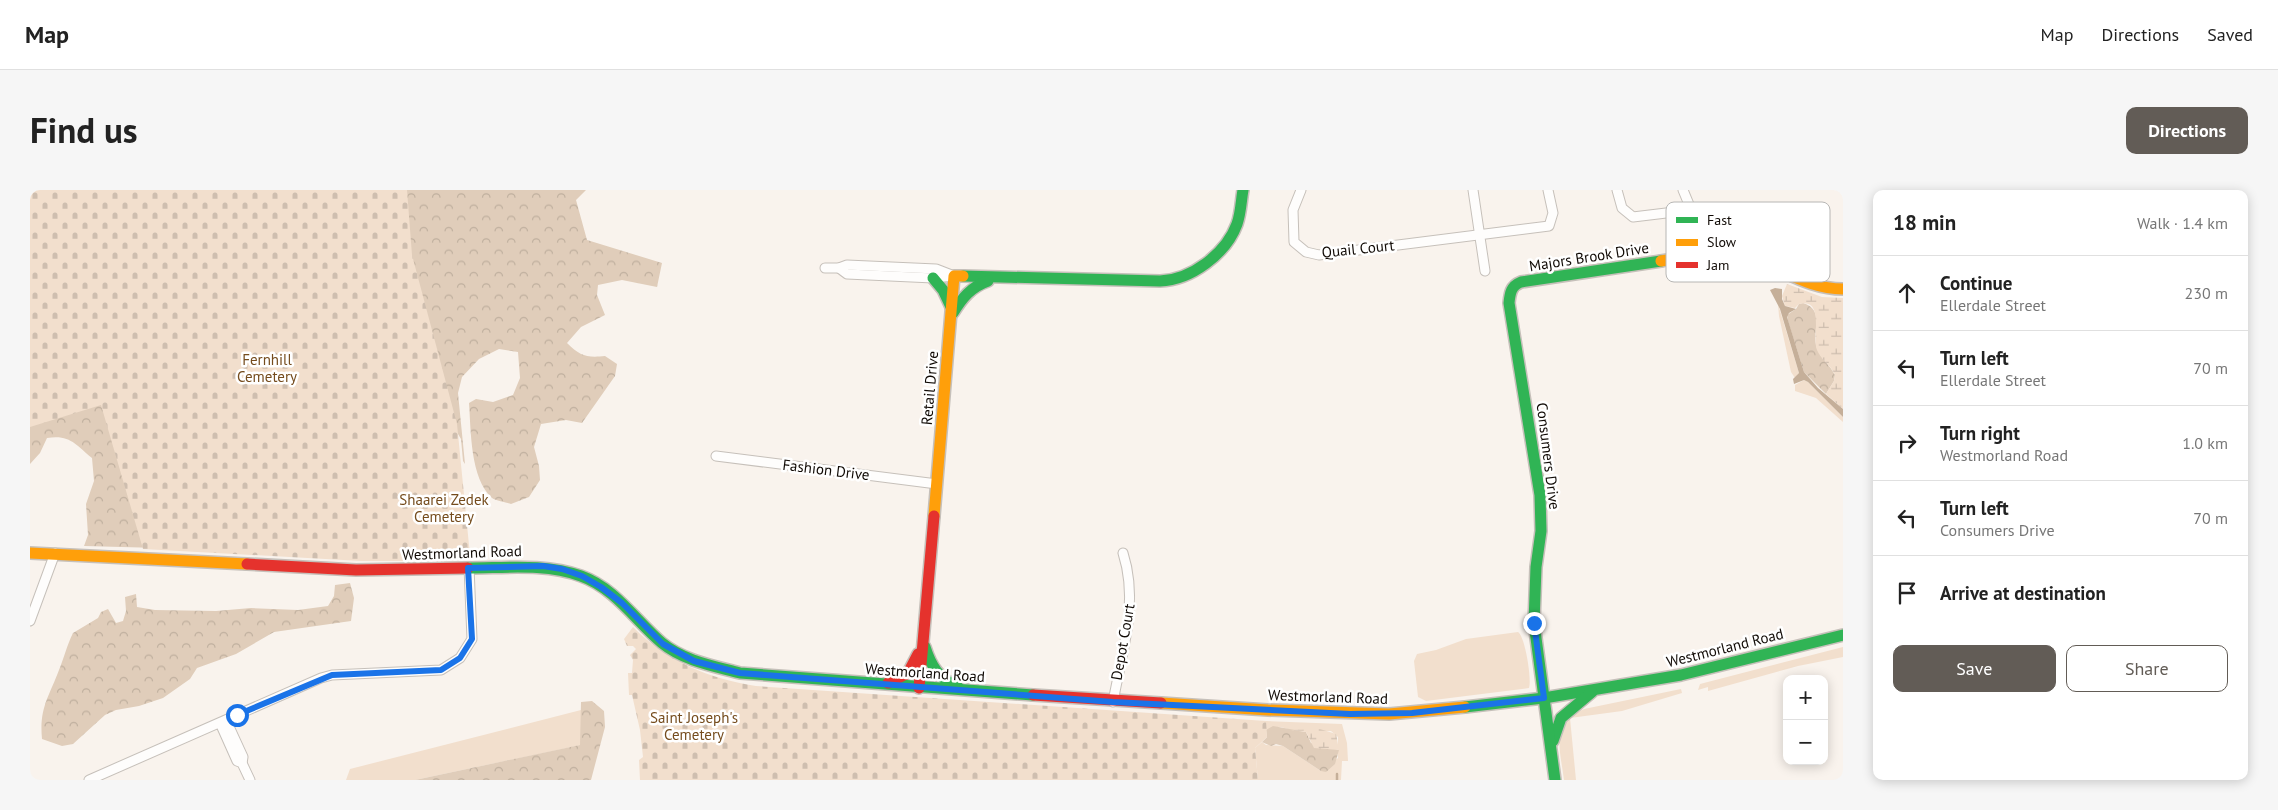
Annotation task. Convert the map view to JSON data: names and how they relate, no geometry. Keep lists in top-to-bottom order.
{
  "streets": {
    "street": [
      "Quail Court",
      "Majors Brook Drive",
      "Retail Drive",
      "Consumers Drive",
      "Fashion Drive",
      "Westmorland Road",
      "Depot Court"
    ]
  },
  "crossings": [
    ["Majors Brook Drive", "Consumers Drive"],
    ["Retail Drive", "Fashion Drive"],
    ["Retail Drive", "Westmorland Road"],
    ["Consumers Drive", "Westmorland Road"],
    ["Westmorland Road", "Depot Court"]
  ],
  "parks": ["Fernhill Cemetery", "Shaarei Zedek Cemetery", "Saint Joseph's Cemetery"],
  "legend": ["Fast", "Slow", "Jam"],
  "page": {
    "header": "Map",
    "nav": ["Map", "Directions", "Saved"],
    "title": "Find us",
    "buttons": [
      "Directions",
      ["Save", "Share"]
    ],
    "heading": ["18 min", "Walk · 1.4 km"],
    "list": [
      ["Continue", "Ellerdale Street", "230 m"],
      ["Turn left", "Ellerdale Street", "70 m"],
      ["Turn right", "Westmorland Road", "1.0 km"],
      ["Turn left", "Consumers Drive", "70 m"],
      "Arrive at destination"
    ],
    "map_buttons": ["+", "−"]
  }
}
